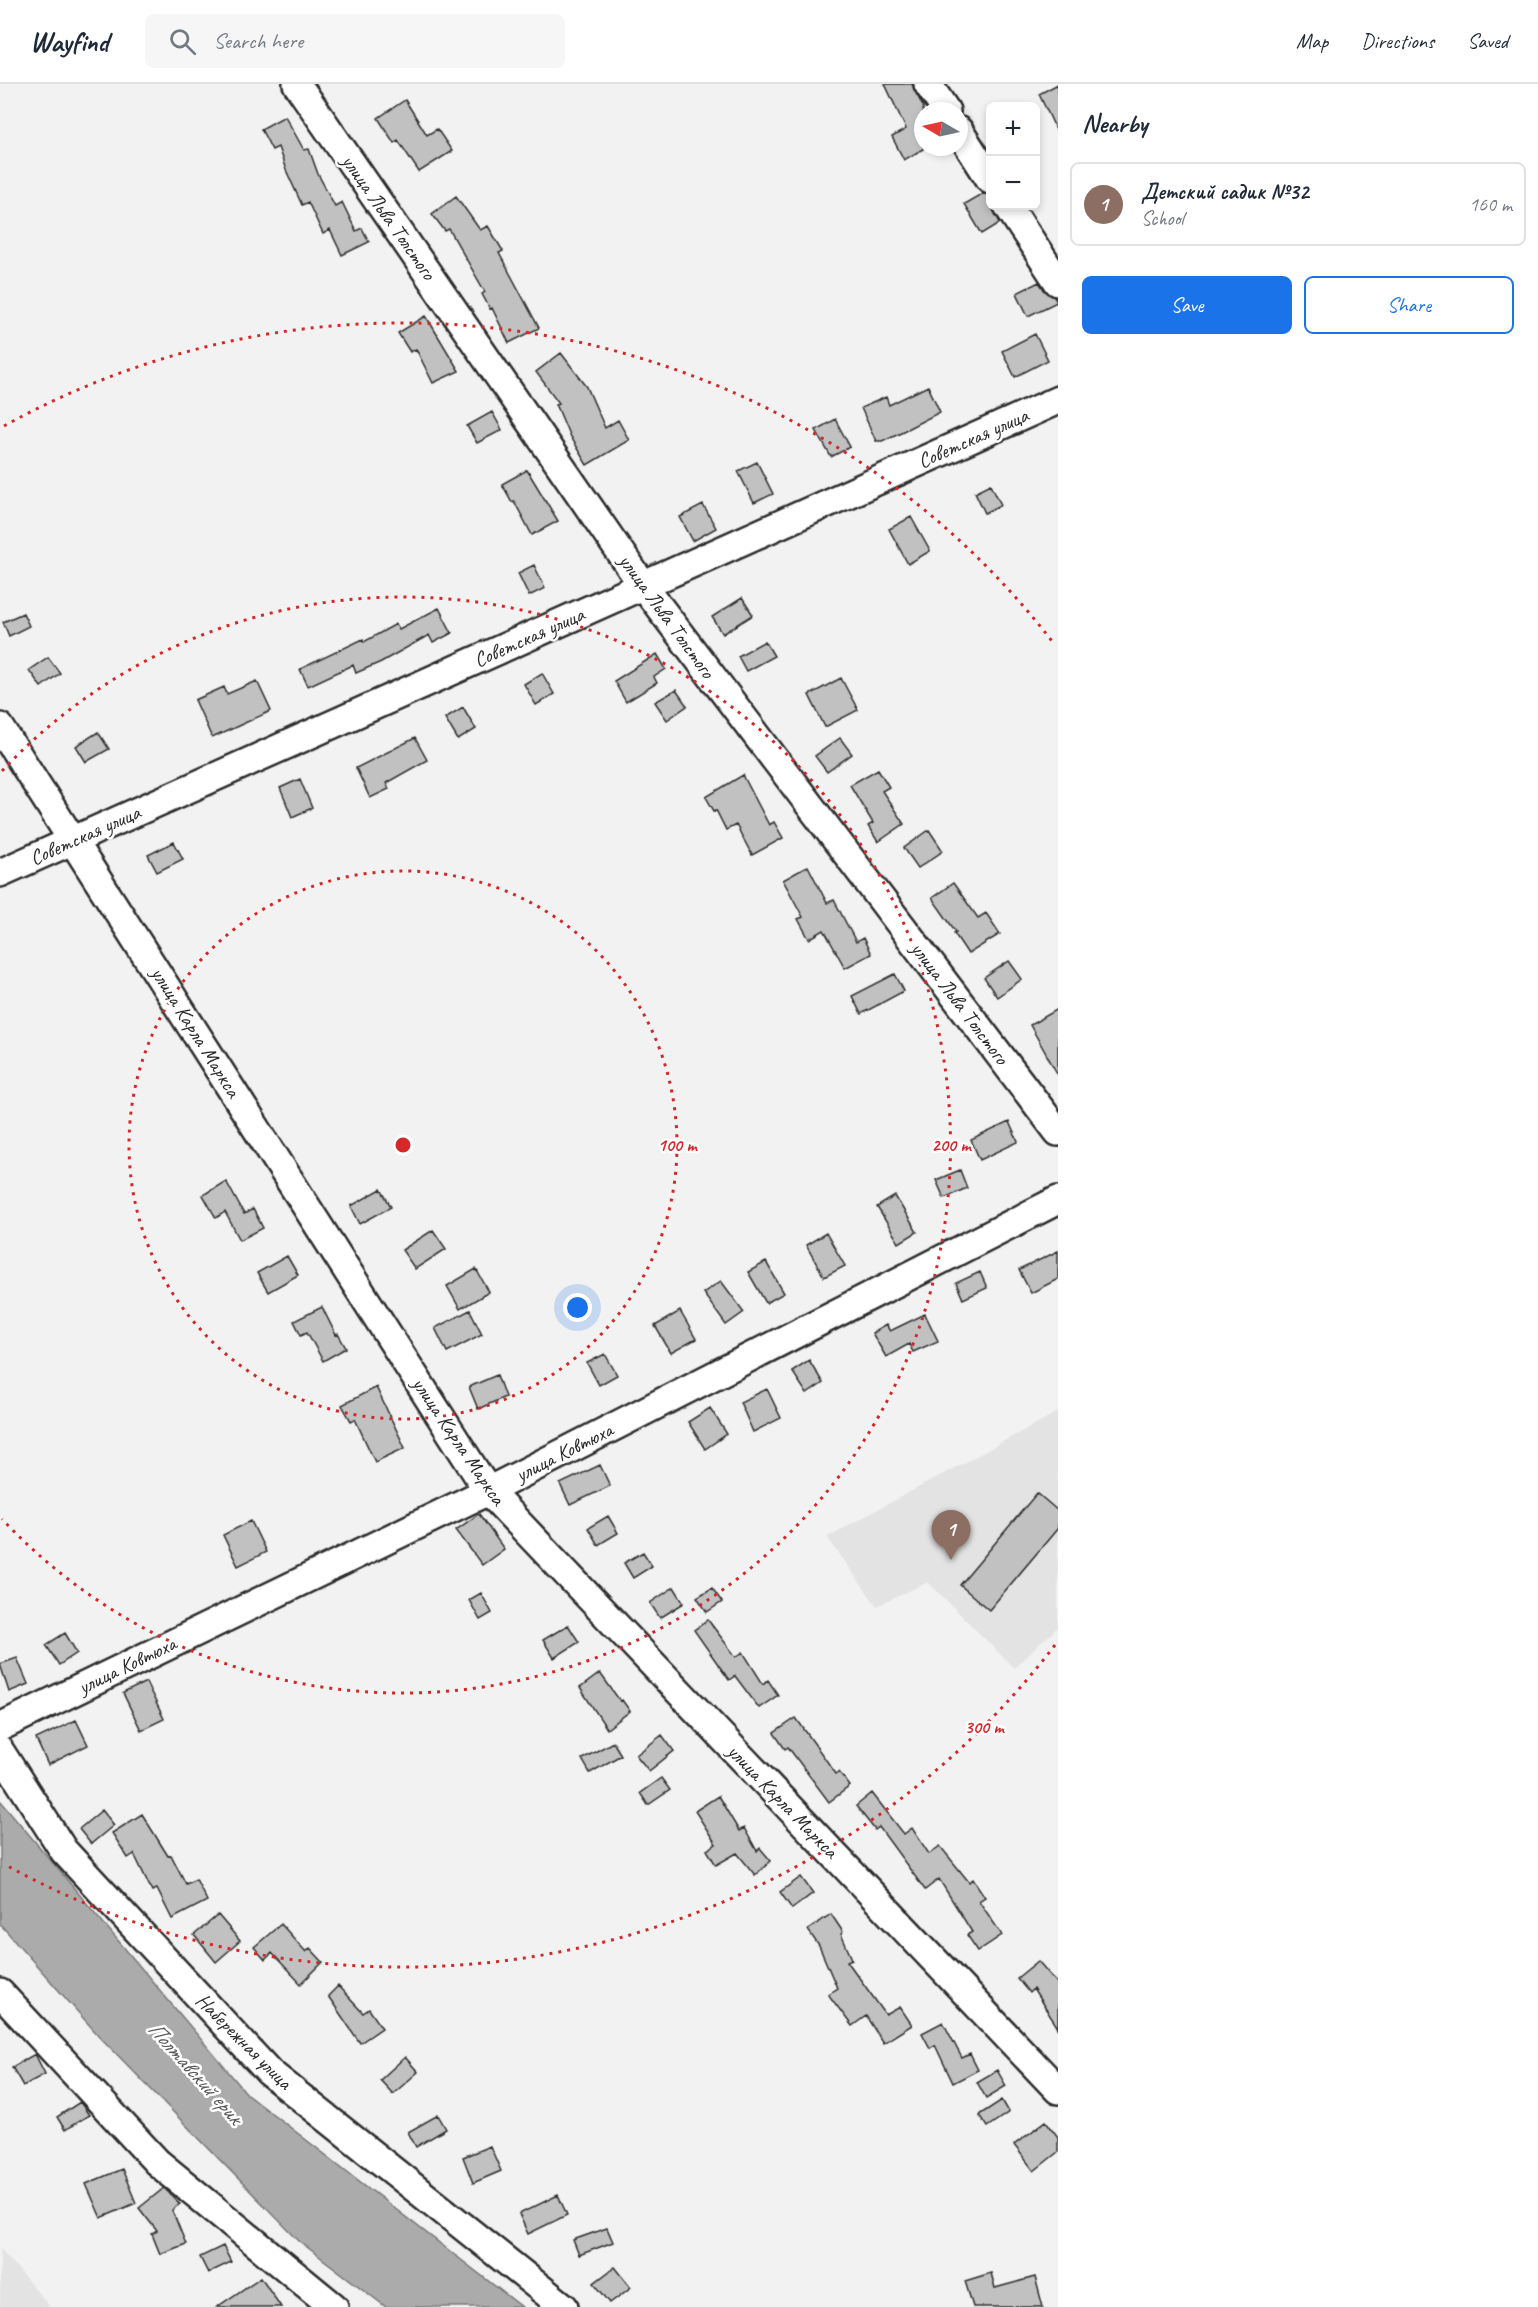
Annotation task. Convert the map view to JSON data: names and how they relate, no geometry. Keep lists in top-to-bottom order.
{
  "streets": {
    "street": [
      "улица Льва Толстого",
      "Советская улица",
      "улица Карла Маркса",
      "улица Ковтюха",
      "Набережная улица"
    ]
  },
  "crossings": [
    ["улица Льва Толстого", "Советская улица"],
    ["Советская улица", "улица Карла Маркса"],
    ["улица Карла Маркса", "улица Ковтюха"]
  ],
  "water": ["Полтавский ерик"],
  "north": "left",
  "page": {
    "header": "Wayfind",
    "search": "Search here",
    "nav": ["Map", "Directions", "Saved"],
    "heading": "Nearby",
    "map_buttons": ["+", "−"],
    "list": [
      {
        "mark": "1",
        "name": "Детский садик №32",
        "note": "School",
        "value": "160 m"
      }
    ],
    "buttons": ["Save", "Share"],
    "pins": "1"
  },
  "rings": ["100 m", "200 m", "300 m"]
}
